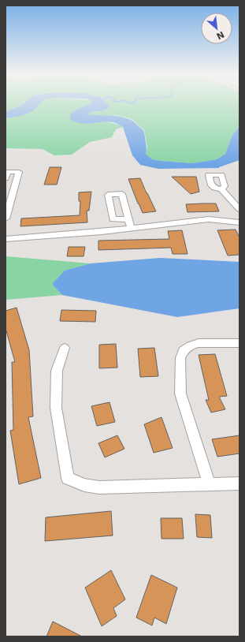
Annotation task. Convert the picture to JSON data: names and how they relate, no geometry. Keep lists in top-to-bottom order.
{
  "north": "bottom right"
}
